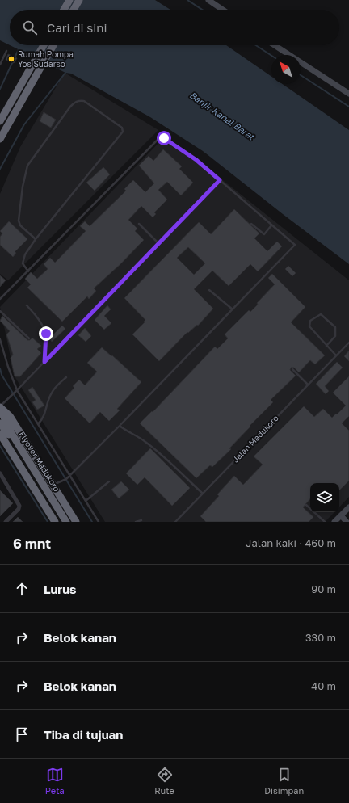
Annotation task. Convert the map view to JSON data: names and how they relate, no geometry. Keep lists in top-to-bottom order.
{
  "streets": {
    "highway": ["Flyover Madukoro"],
    "lane": ["Jalan Madukoro"]
  },
  "water": ["Banjir Kanal Barat"],
  "places": ["Rumah Pompa Yos Sudarso"],
  "north": "top left",
  "page": {
    "search": "Cari di sini",
    "heading": ["6 mnt", "Jalan kaki · 460 m"],
    "list": [
      ["Lurus", "90 m"],
      ["Belok kanan", "330 m"],
      ["Belok kanan", "40 m"],
      "Tiba di tujuan"
    ],
    "nav": ["Peta", "Rute", "Disimpan"]
  }
}
